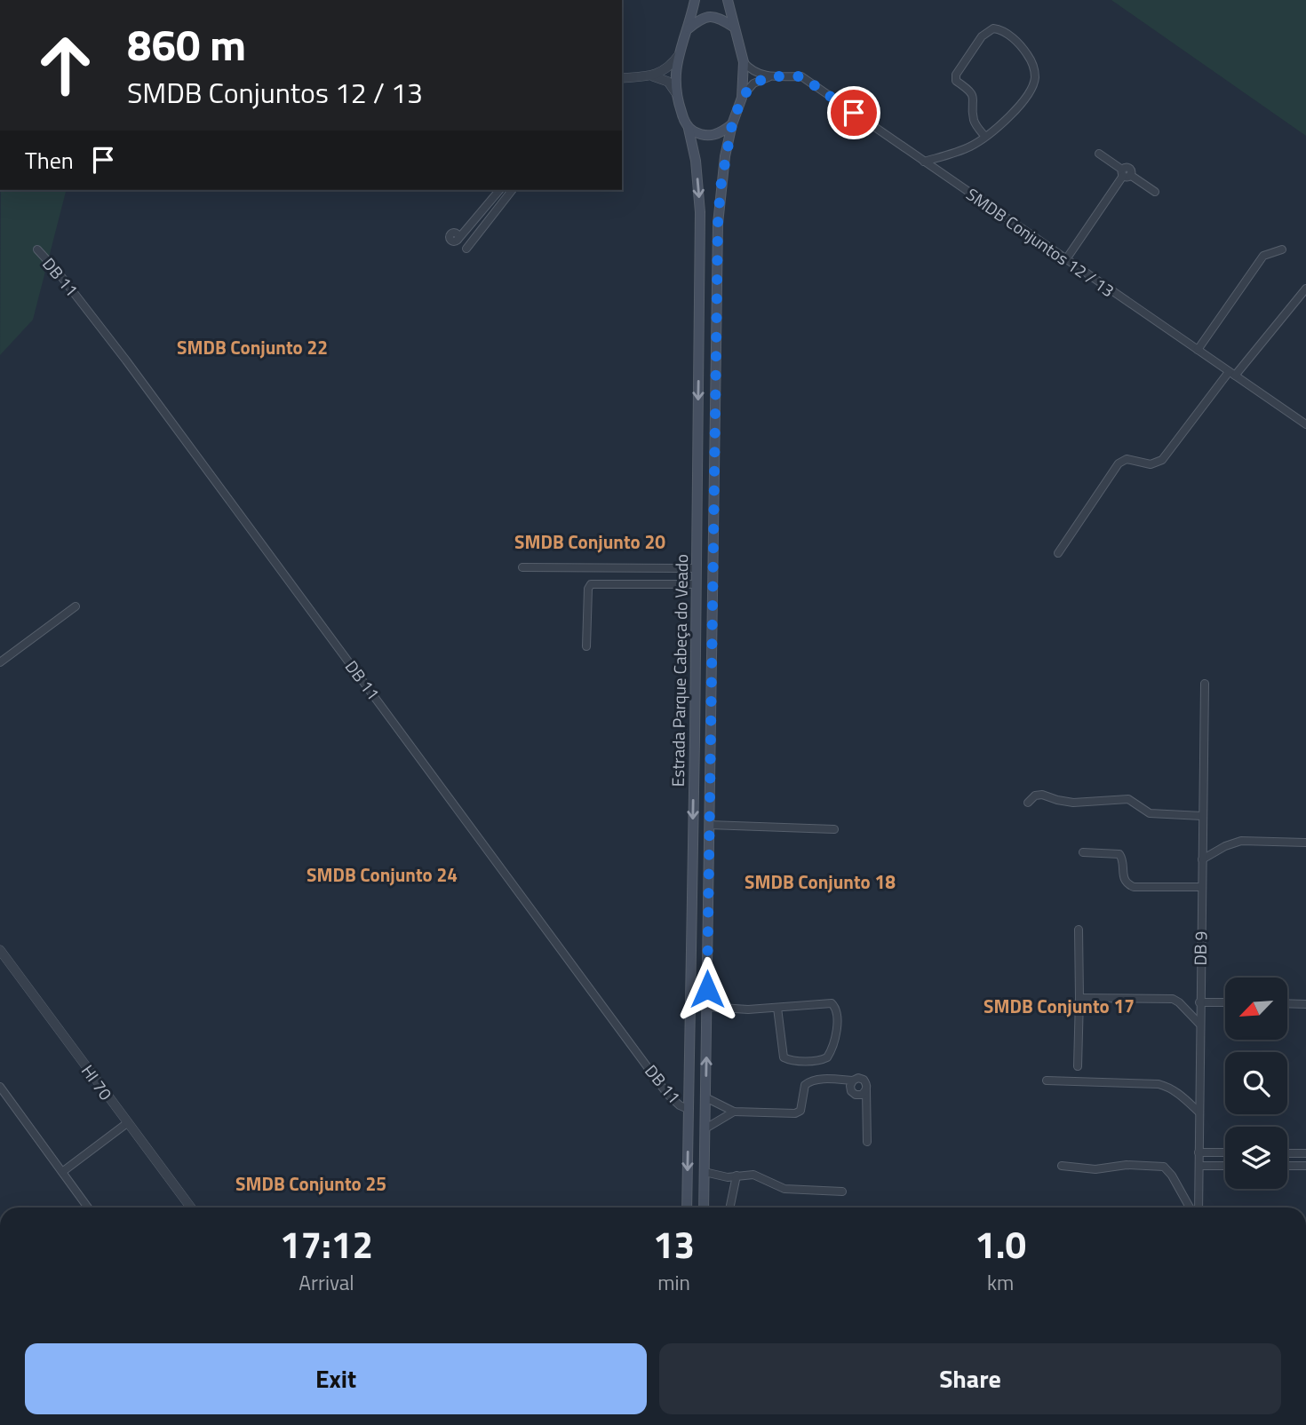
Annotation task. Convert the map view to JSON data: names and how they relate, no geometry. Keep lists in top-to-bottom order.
{
  "streets": {
    "main road": ["Estrada Parque Cabeça do Veado"],
    "street": [
      "SMDB Conjuntos 12 / 13",
      "DB 11",
      "DB 9",
      "HI 70"
    ]
  },
  "crossings": [
    ["SMDB Conjuntos 12 / 13", "Estrada Parque Cabeça do Veado"],
    ["DB 11", "Estrada Parque Cabeça do Veado"]
  ],
  "districts": [
    "SMDB Conjunto 22",
    "SMDB Conjunto 20",
    "SMDB Conjunto 24",
    "SMDB Conjunto 18",
    "SMDB Conjunto 17",
    "SMDB Conjunto 25"
  ],
  "north": "bottom left",
  "page": {
    "turn": ["860 m", "SMDB Conjuntos 12 / 13"],
    "then": "Then",
    "eta": [
      "17:12",
      "Arrival",
      "13",
      "min",
      "1.0",
      "km"
    ],
    "buttons": ["Exit", "Share"]
  }
}
